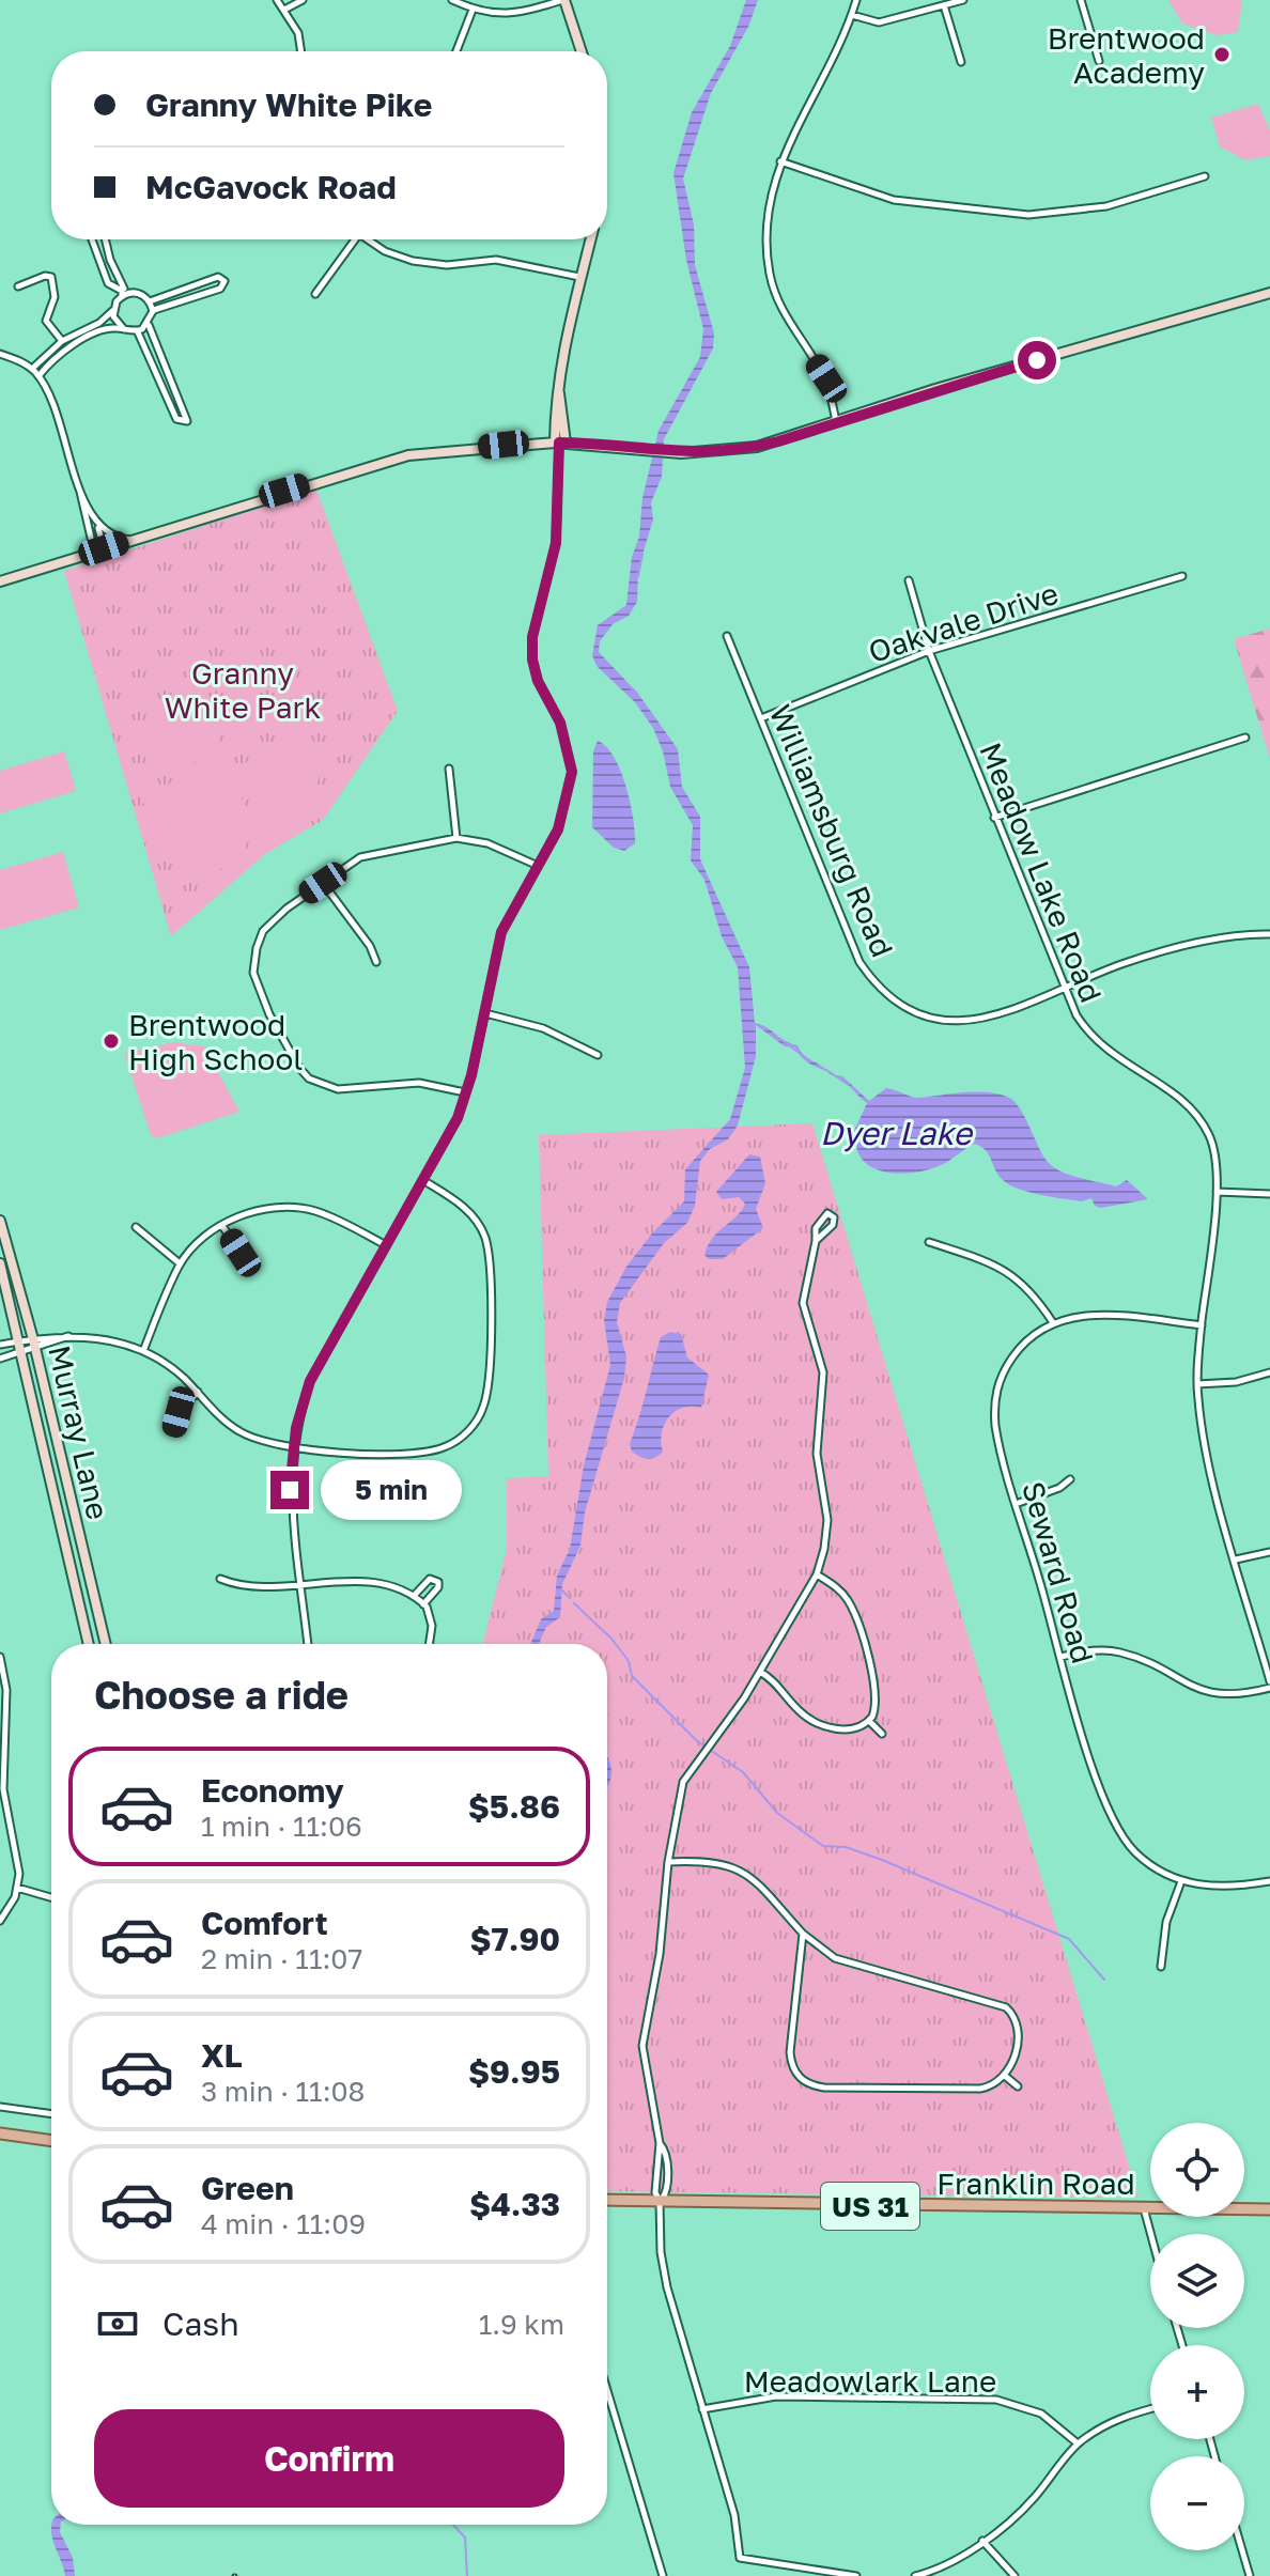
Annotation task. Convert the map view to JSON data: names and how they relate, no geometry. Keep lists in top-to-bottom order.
{
  "streets": {
    "main road": ["Murray Lane", "Franklin Road", "US 31"],
    "street": [
      "Oakvale Drive",
      "Williamsburg Road",
      "Meadow Lake Road",
      "Seward Road",
      "Meadowlark Lane"
    ]
  },
  "crossings": [
    ["Oakvale Drive", "Williamsburg Road"],
    ["Oakvale Drive", "Meadow Lake Road"],
    ["Williamsburg Road", "Meadow Lake Road"]
  ],
  "water": ["Dyer Lake"],
  "parks": ["Granny White Park"],
  "places": ["Brentwood Academy", "Brentwood High School"],
  "page": {
    "banner": ["Granny White Pike", "McGavock Road"],
    "bubble": "5 min",
    "heading": "Choose a ride",
    "list": [
      {
        "name": "Economy",
        "note": "1 min · 11:06",
        "value": "$5.86"
      },
      {
        "name": "Comfort",
        "note": "2 min · 11:07",
        "value": "$7.90"
      },
      {
        "name": "XL",
        "note": "3 min · 11:08",
        "value": "$9.95"
      },
      {
        "name": "Green",
        "note": "4 min · 11:09",
        "value": "$4.33"
      }
    ],
    "map_buttons": ["+", "−"],
    "pay": ["Cash", "1.9 km"],
    "buttons": "Confirm"
  }
}
